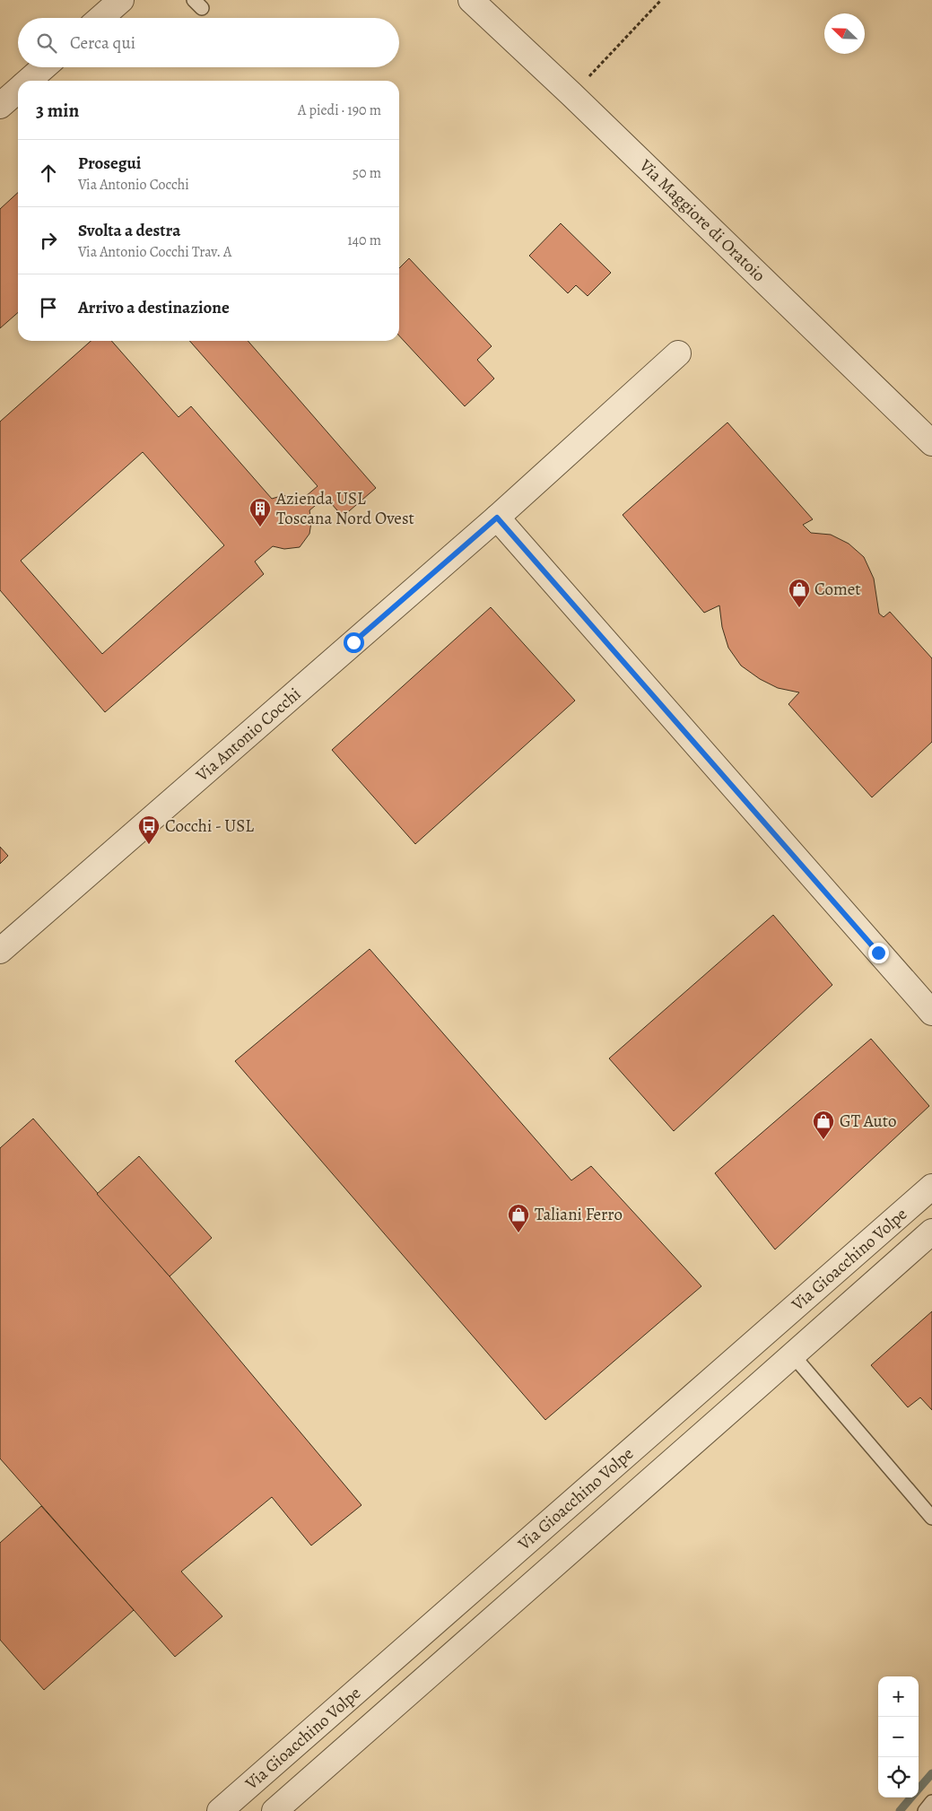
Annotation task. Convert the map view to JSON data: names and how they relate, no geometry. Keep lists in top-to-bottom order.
{
  "streets": {
    "street": ["Via Maggiore di Oratoio", "Via Antonio Cocchi", "Via Gioacchino Volpe"]
  },
  "places": {
    "building": ["Azienda USL Toscana Nord Ovest"],
    "shop": ["Comet", "GT Auto", "Taliani Ferro"],
    "bus stop": ["Cocchi - USL"]
  },
  "north": "top left",
  "page": {
    "search": "Cerca qui",
    "heading": ["3 min", "A piedi · 190 m"],
    "list": [
      ["Prosegui", "Via Antonio Cocchi", "50 m"],
      ["Svolta a destra", "Via Antonio Cocchi Trav. A", "140 m"],
      "Arrivo a destinazione"
    ],
    "map_buttons": ["+", "−"]
  }
}
